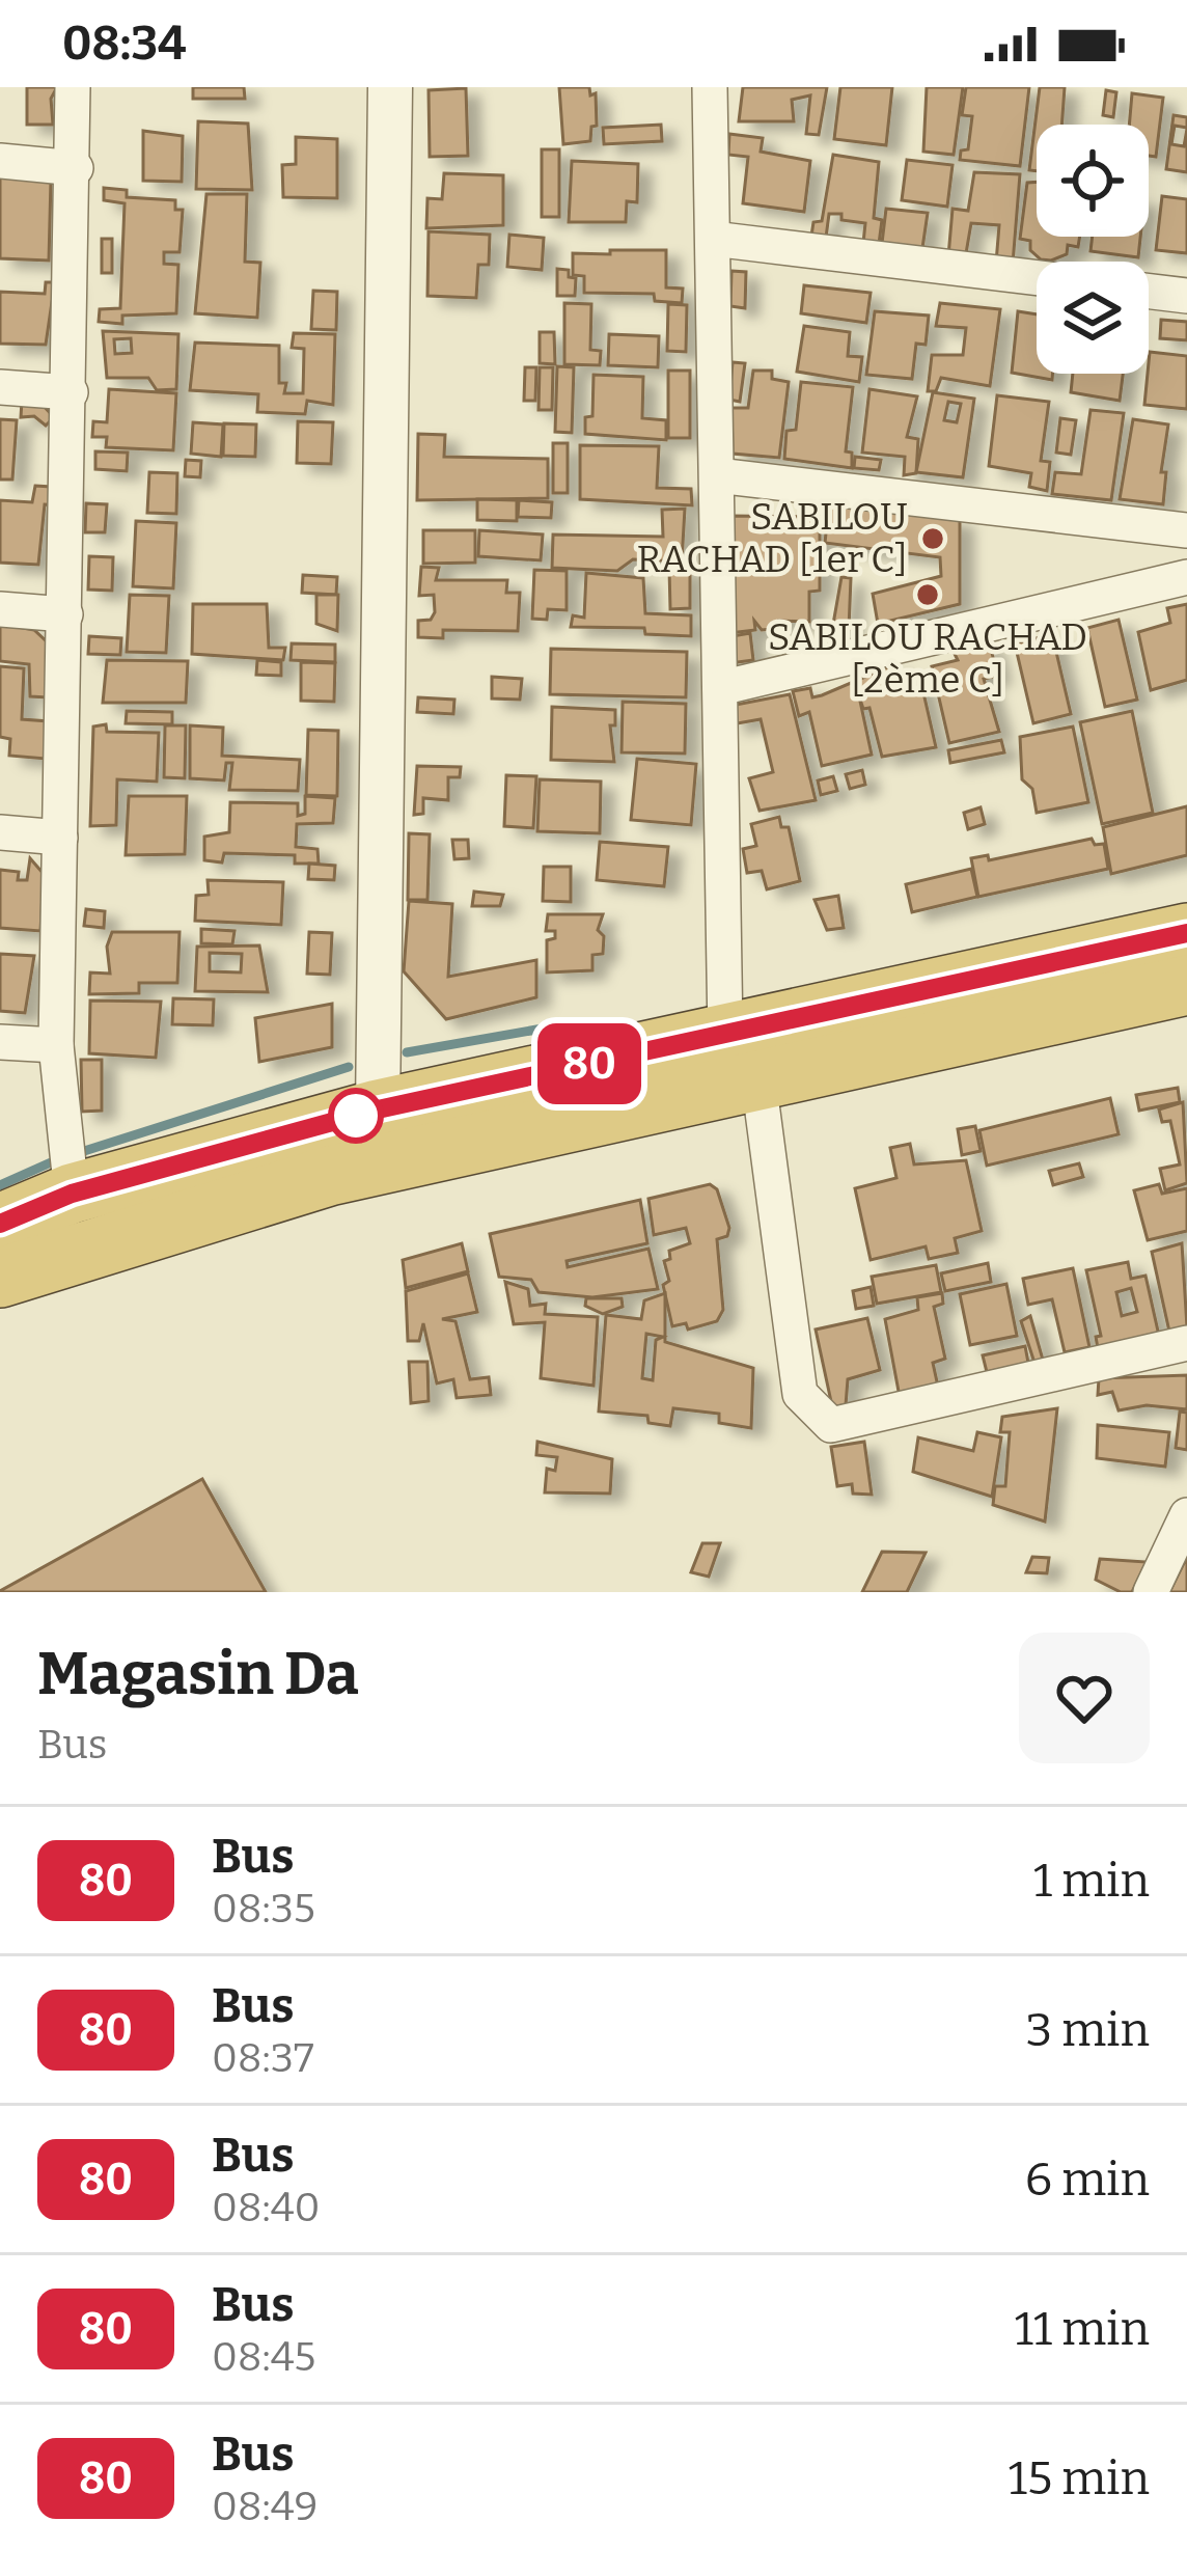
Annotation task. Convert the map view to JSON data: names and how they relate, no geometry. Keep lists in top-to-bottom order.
{
  "places": ["SABILOU RACHAD [1er C]", "SABILOU RACHAD [2ème C]"],
  "lines": ["bus line 80"],
  "page": {
    "status": "08:34",
    "on_map": "80",
    "heading": ["Magasin Da", "Bus"],
    "list": [
      {
        "mark": "80",
        "name": "Bus",
        "note": "08:35",
        "value": "1 min"
      },
      {
        "mark": "80",
        "name": "Bus",
        "note": "08:37",
        "value": "3 min"
      },
      {
        "mark": "80",
        "name": "Bus",
        "note": "08:40",
        "value": "6 min"
      },
      {
        "mark": "80",
        "name": "Bus",
        "note": "08:45",
        "value": "11 min"
      },
      {
        "mark": "80",
        "name": "Bus",
        "note": "08:49",
        "value": "15 min"
      }
    ]
  }
}
